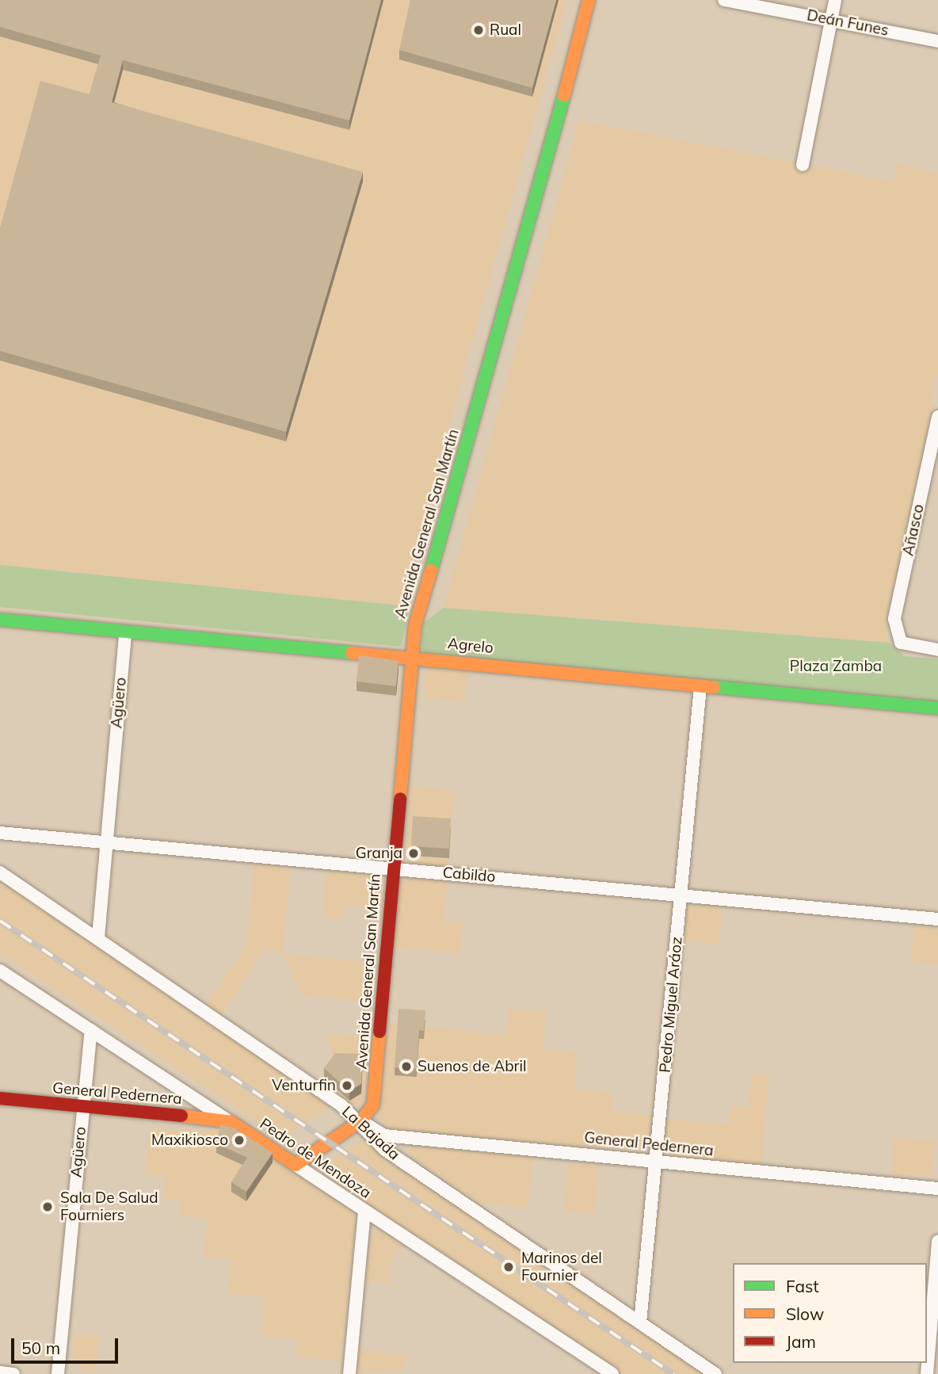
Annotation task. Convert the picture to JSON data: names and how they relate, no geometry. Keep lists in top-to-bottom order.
{
  "streets": {
    "street": [
      "Deán Funes",
      "Avenida General San Martín",
      "Añasco",
      "Agrelo",
      "Agüero",
      "Cabildo",
      "Pedro Miguel Aráoz",
      "General Pedernera",
      "La Bajada",
      "Pedro de Mendoza"
    ]
  },
  "crossings": [
    ["Avenida General San Martín", "Agrelo"],
    ["Avenida General San Martín", "Cabildo"],
    ["Avenida General San Martín", "General Pedernera"],
    ["Avenida General San Martín", "La Bajada"],
    ["Avenida General San Martín", "Pedro de Mendoza"],
    ["Agrelo", "Agüero"],
    ["Agrelo", "Pedro Miguel Aráoz"],
    ["Agüero", "Cabildo"],
    ["Agüero", "General Pedernera"],
    ["Agüero", "La Bajada"],
    ["Agüero", "Pedro de Mendoza"],
    ["Cabildo", "Pedro Miguel Aráoz"],
    ["Pedro Miguel Aráoz", "General Pedernera"],
    ["Pedro Miguel Aráoz", "La Bajada"],
    ["General Pedernera", "La Bajada"],
    ["General Pedernera", "Pedro de Mendoza"]
  ],
  "parks": ["Plaza Zamba"],
  "places": [
    "Rual",
    "Granja",
    "Suenos de Abril",
    "Venturfin",
    "Maxikiosco",
    "Sala De Salud Fourniers",
    "Marinos del Fournier"
  ],
  "legend": ["Fast", "Slow", "Jam"],
  "scale_bar": "50 m"
}
